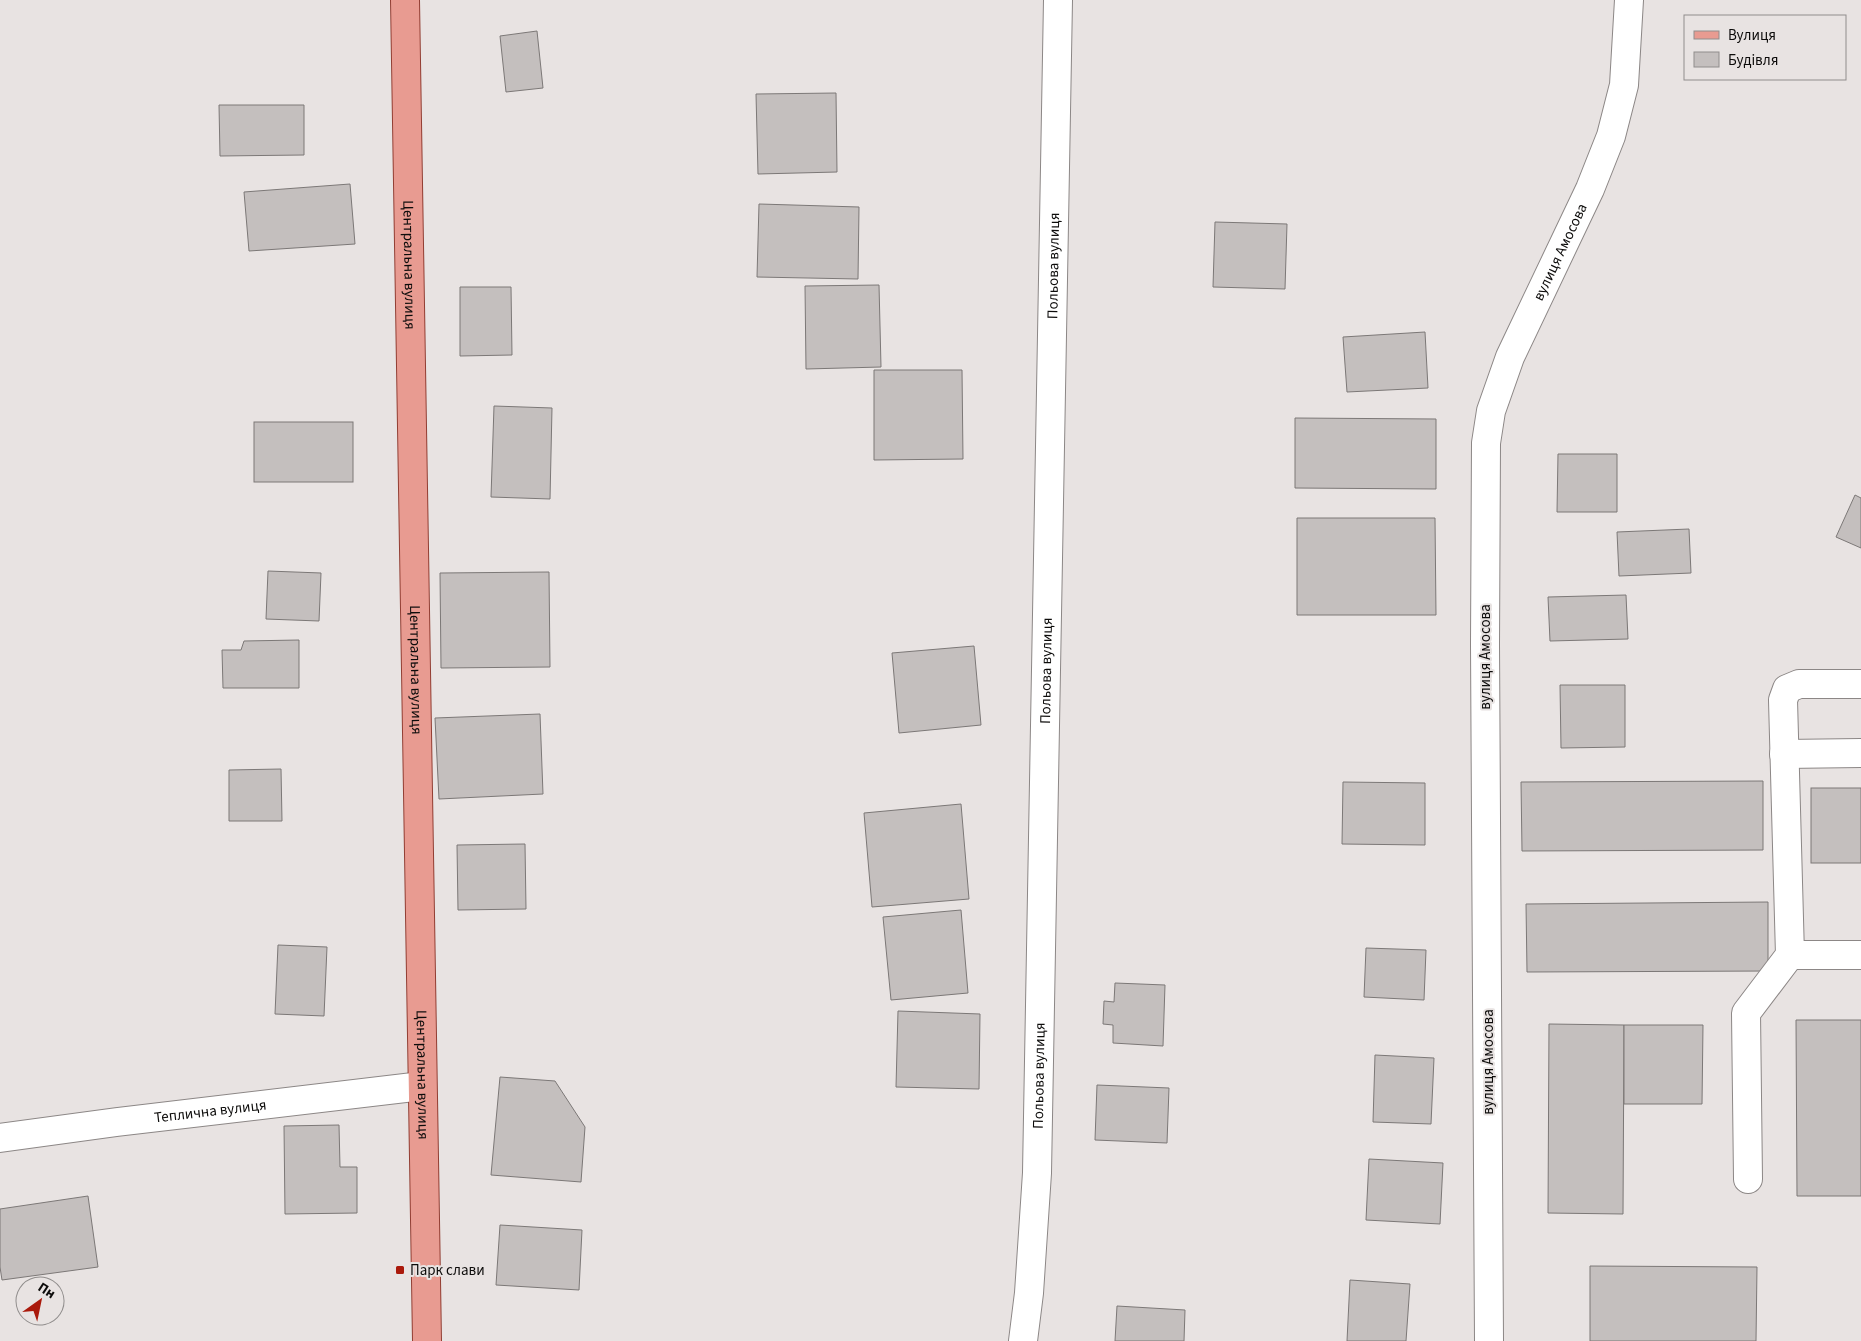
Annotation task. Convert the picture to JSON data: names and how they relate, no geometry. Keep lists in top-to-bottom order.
{
  "streets": {
    "main road": ["Центральна вулиця"],
    "street": ["вулиця Амосова", "Польова вулиця", "Теплична вулиця"]
  },
  "crossings": [
    ["Центральна вулиця", "Теплична вулиця"]
  ],
  "places": {
    "transit": ["Парк слави"]
  },
  "legend": ["Вулиця", "Будівля"],
  "north": "top right"
}
